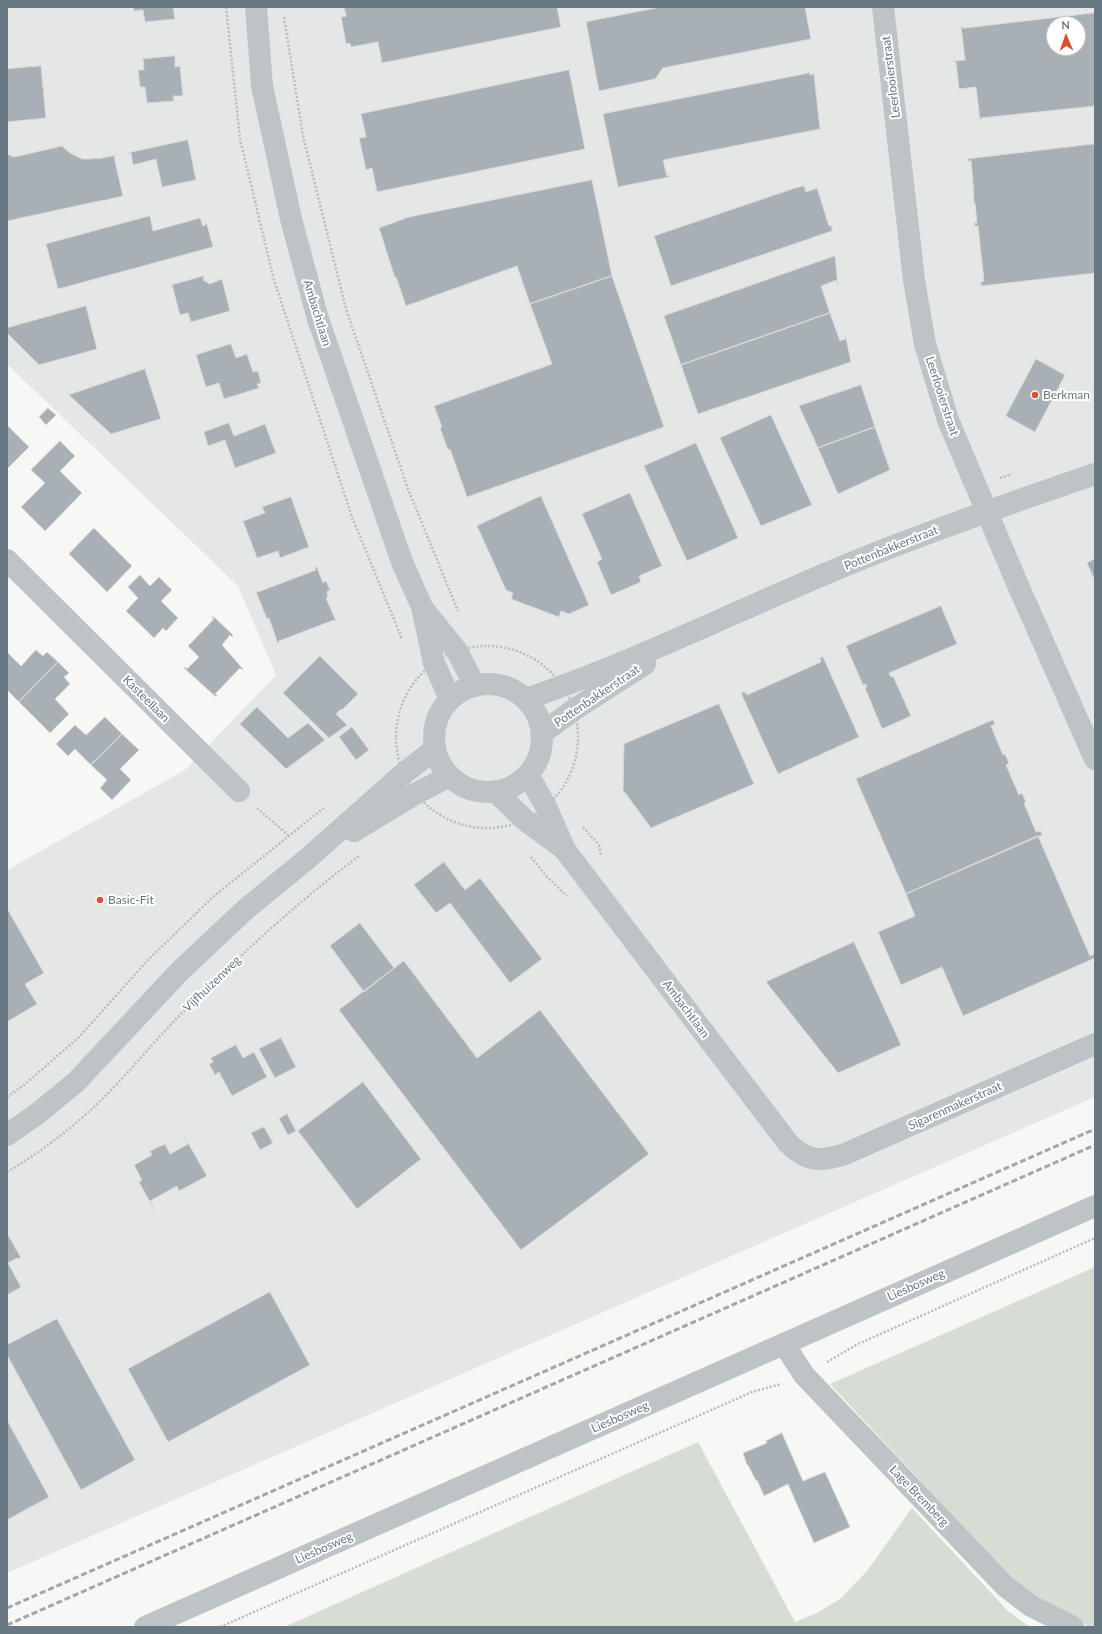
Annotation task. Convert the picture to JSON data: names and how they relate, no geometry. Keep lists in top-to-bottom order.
{
  "streets": {
    "street": [
      "Leerlooierstraat",
      "Ambachtlaan",
      "Pottenbakkerstraat",
      "Kasteellaan",
      "Sigarenmakerstraat",
      "Liesbosweg",
      "Lage Bremberg"
    ],
    "path": ["Vijfhuizenweg"]
  },
  "crossings": [
    ["Leerlooierstraat", "Pottenbakkerstraat"],
    ["Ambachtlaan", "Pottenbakkerstraat"],
    ["Ambachtlaan", "Sigarenmakerstraat"],
    ["Liesbosweg", "Lage Bremberg"]
  ],
  "places": ["Berkman", "Basic-Fit"],
  "north": "top"
}
